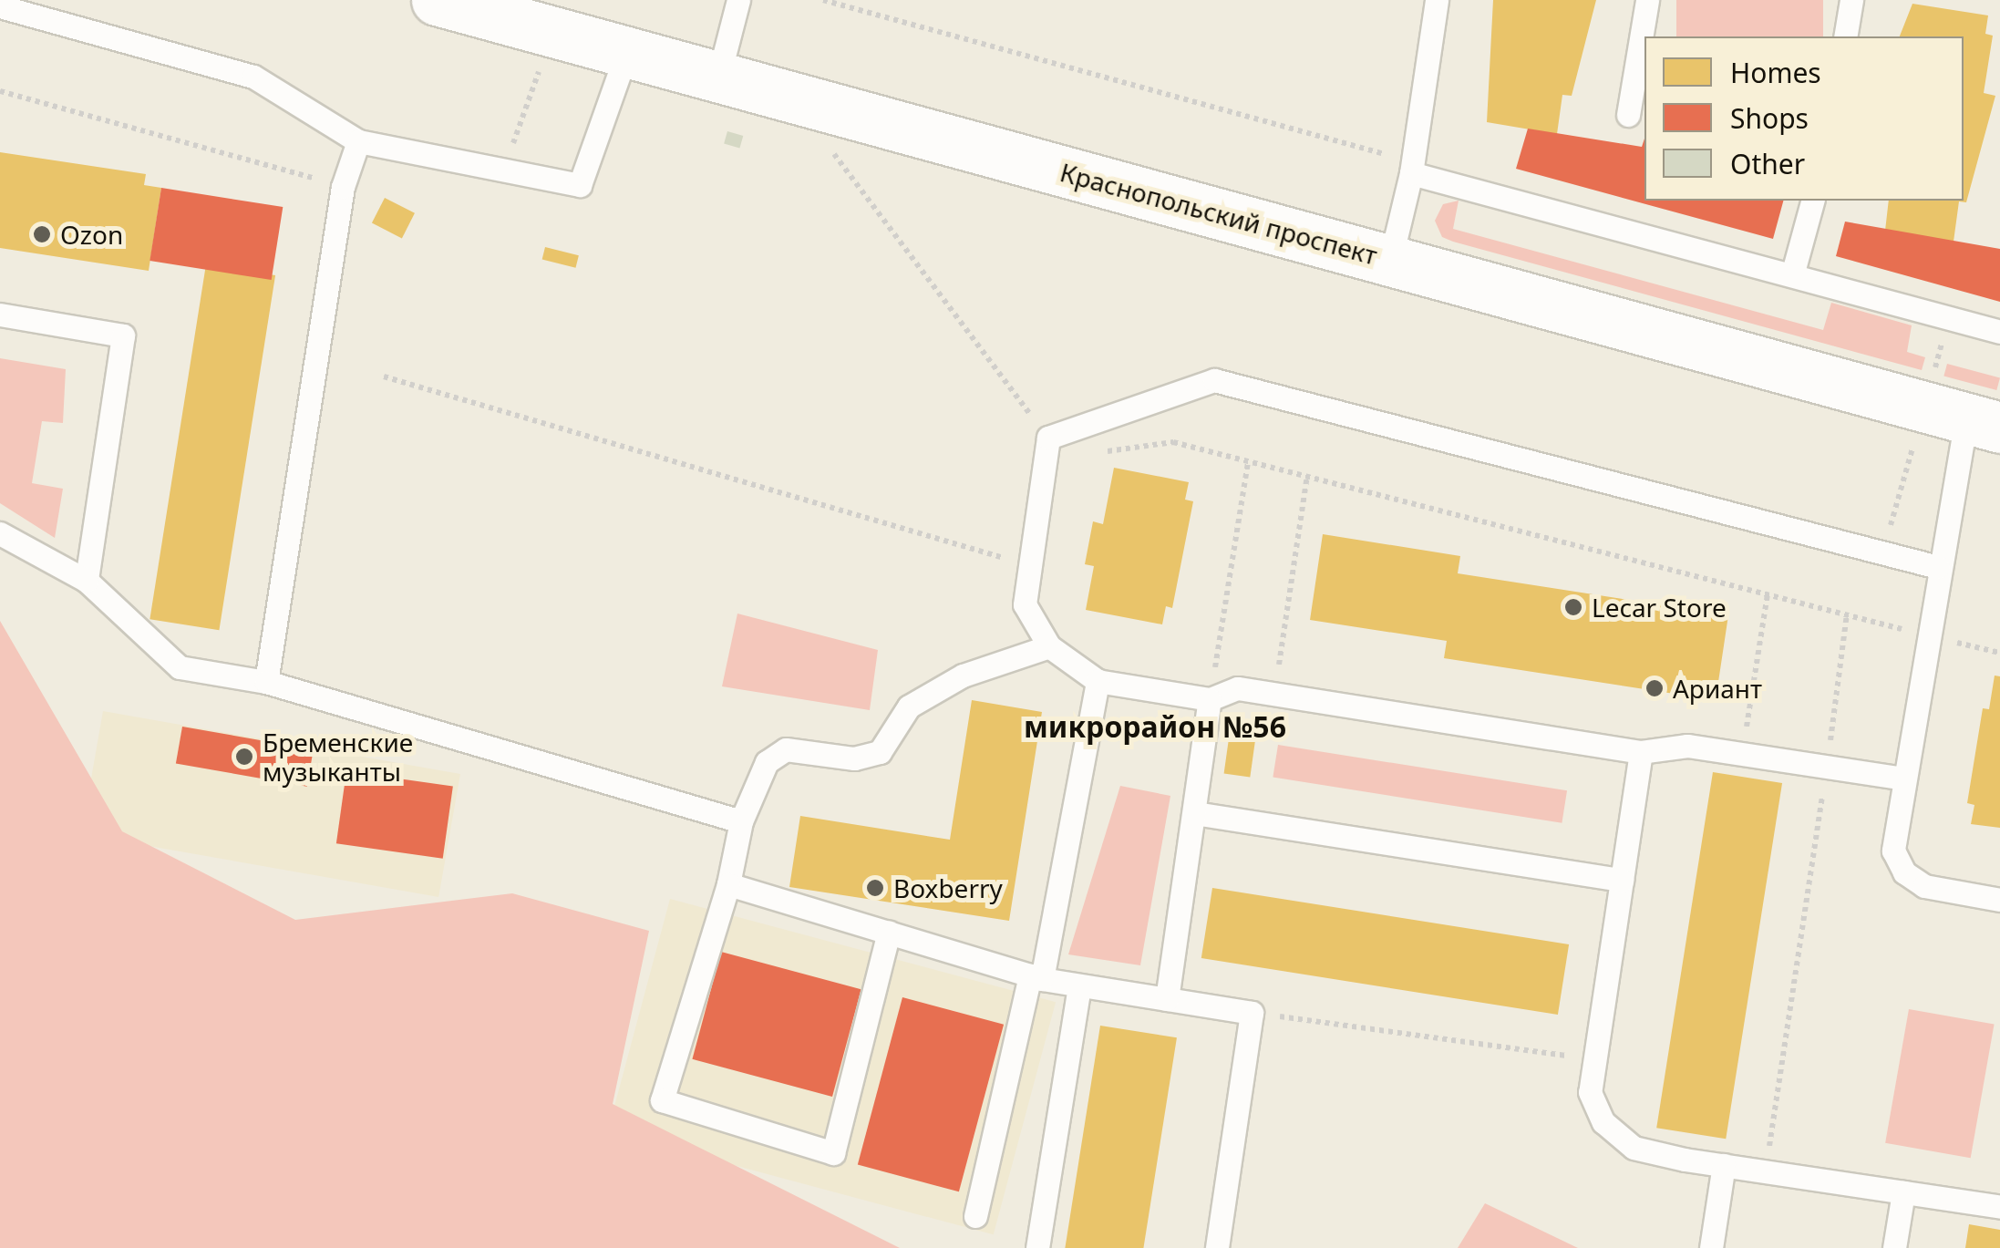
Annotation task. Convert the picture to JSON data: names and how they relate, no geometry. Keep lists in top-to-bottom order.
{
  "streets": {
    "street": ["Краснопольский проспект"]
  },
  "districts": ["микрорайон №56"],
  "places": [
    "Ozon",
    "Lecar Store",
    "Ариант",
    "Бременские музыканты",
    "Boxberry"
  ],
  "legend": ["Homes", "Shops", "Other"]
}
